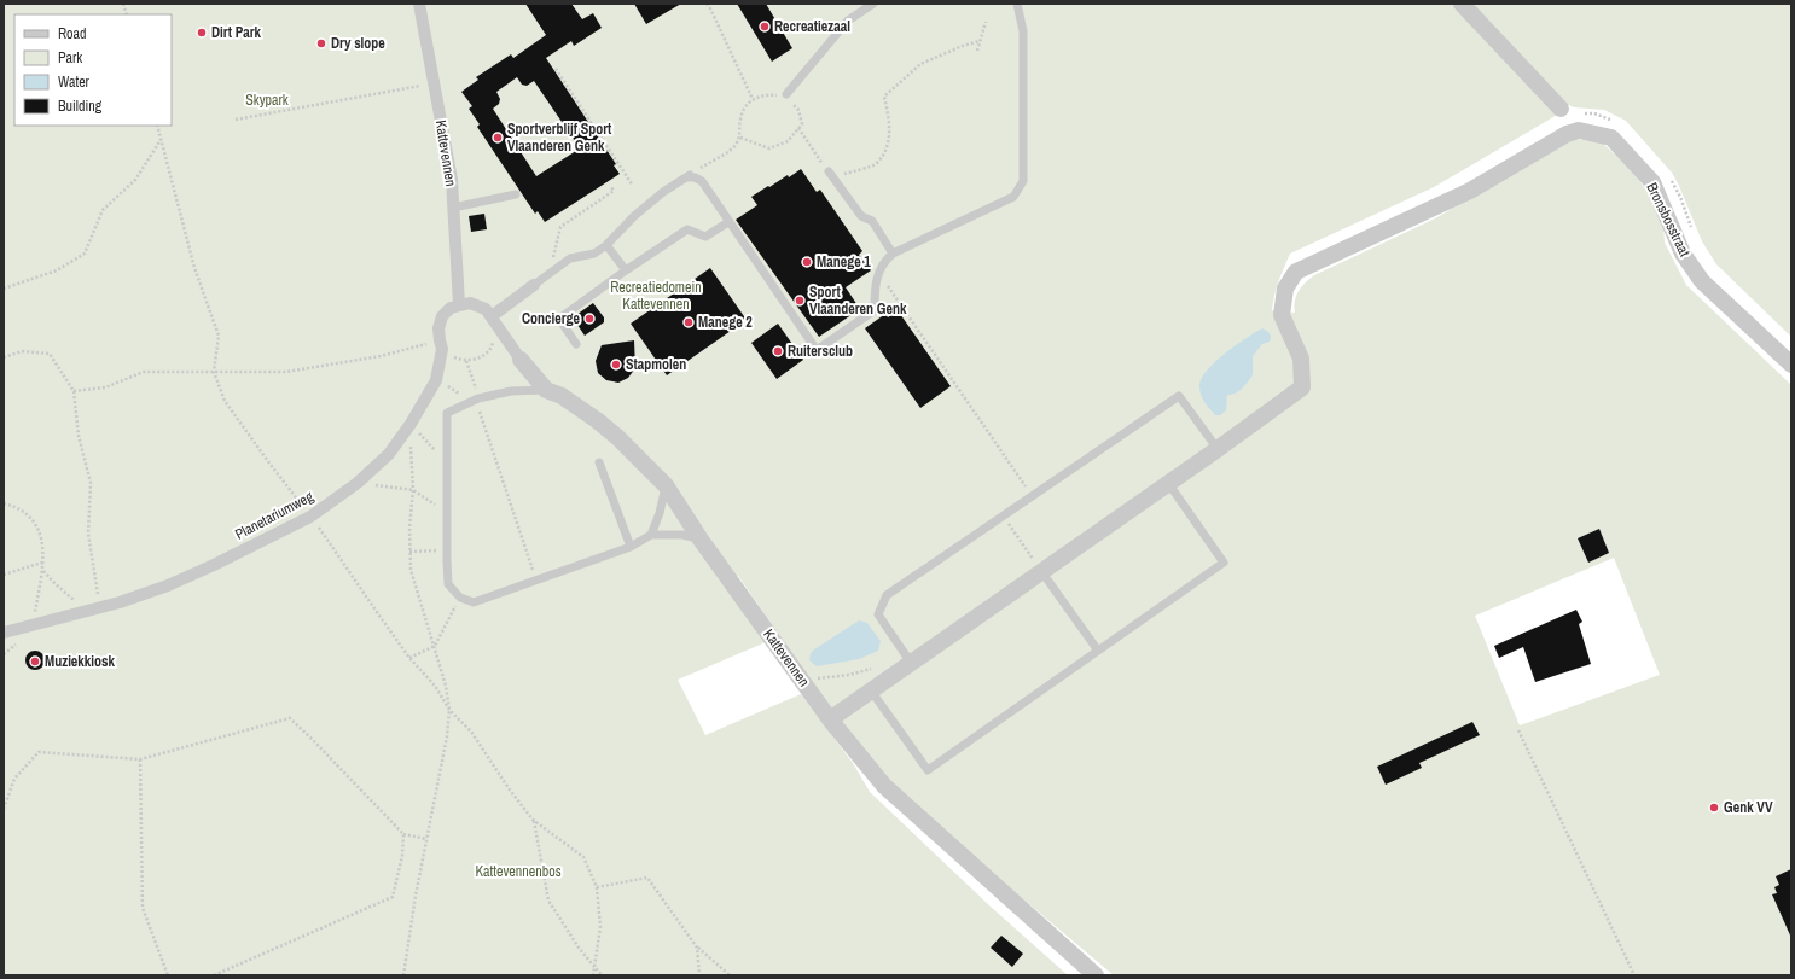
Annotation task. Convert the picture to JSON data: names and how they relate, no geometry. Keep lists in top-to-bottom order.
{
  "streets": {
    "street": ["Kattevennen", "Bronsbosstraat", "Planetariumweg"]
  },
  "crossings": [
    ["Kattevennen", "Planetariumweg"]
  ],
  "parks": ["Skypark", "Recreatiedomein Kattevennen", "Kattevennenbos"],
  "places": [
    "Recreatiezaal",
    "Dirt Park",
    "Dry slope",
    "Sportverblijf Sport Vlaanderen Genk",
    "Manege 1",
    "Sport Vlaanderen Genk",
    "Concierge",
    "Manege 2",
    "Ruitersclub",
    "Stapmolen",
    "Muziekkiosk",
    "Genk VV"
  ],
  "legend": [
    "Road",
    "Park",
    "Water",
    "Building"
  ]
}
